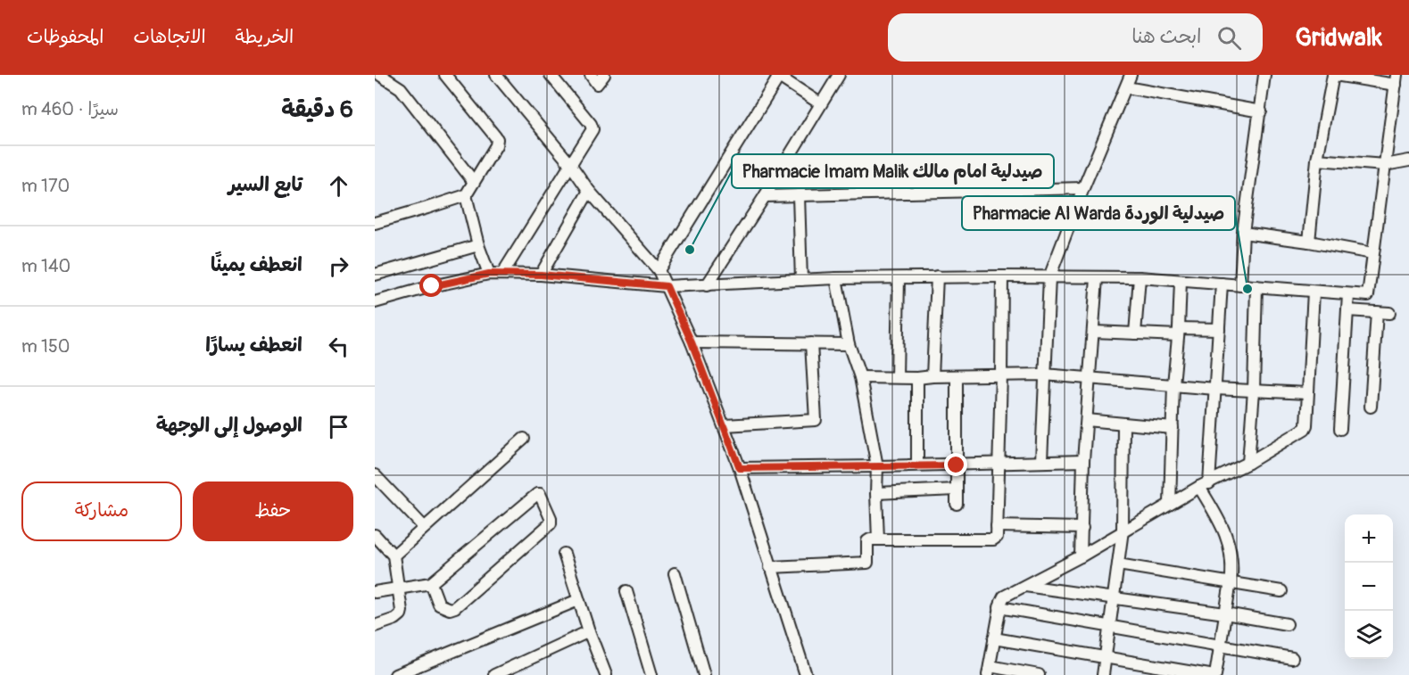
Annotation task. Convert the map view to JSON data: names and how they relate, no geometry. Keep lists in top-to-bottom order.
{
  "places": ["Pharmacie Imam Malik صيدلية امام مالك", "Pharmacie Al Warda صيدلية الوردة"],
  "page": {
    "header": "Gridwalk",
    "search": "ابحث هنا",
    "nav": ["الخريطة", "الاتجاهات", "المحفوظات"],
    "heading": ["6 دقيقة", "سيرًا · 460 m"],
    "list": [
      ["تابع السير", "170 m"],
      ["انعطف يمينًا", "140 m"],
      ["انعطف يسارًا", "150 m"],
      "الوصول إلى الوجهة"
    ],
    "buttons": ["حفظ", "مشاركة"],
    "map_buttons": ["+", "−"]
  }
}
